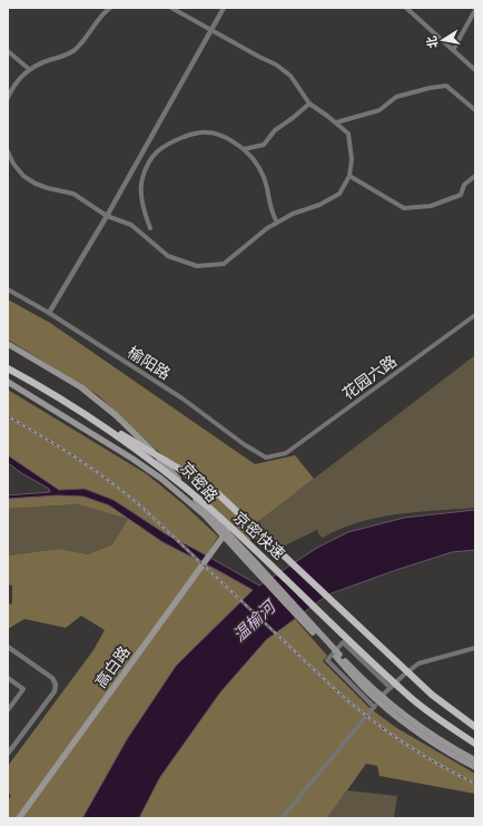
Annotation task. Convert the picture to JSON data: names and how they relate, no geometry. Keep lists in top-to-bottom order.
{
  "streets": {
    "highway": ["京密快速"],
    "main road": ["京密路", "高白路"],
    "street": ["榆阳路", "花园六路"]
  },
  "crossings": [
    ["榆阳路", "花园六路"],
    ["京密路", "高白路"]
  ],
  "water": ["温榆河"],
  "north": "left"
}
